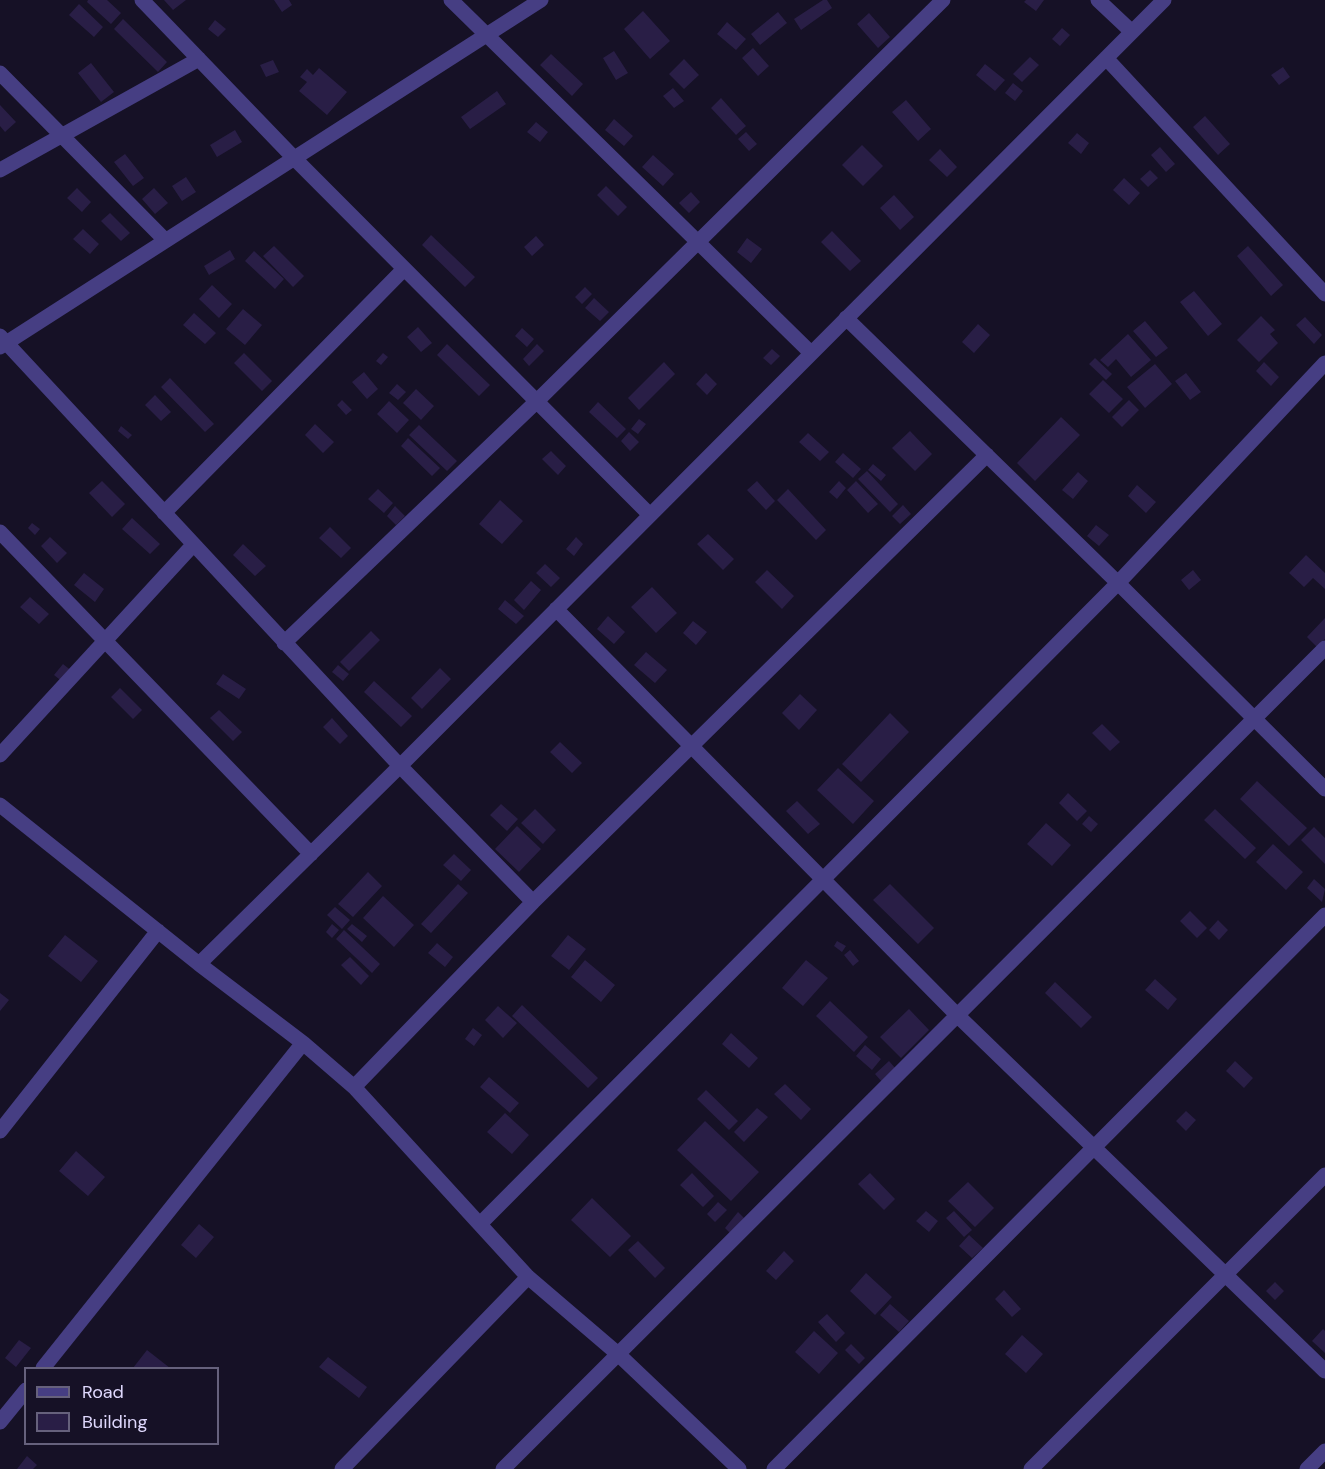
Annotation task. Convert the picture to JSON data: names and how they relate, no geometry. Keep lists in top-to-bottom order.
{
  "legend": ["Road", "Building"]
}
